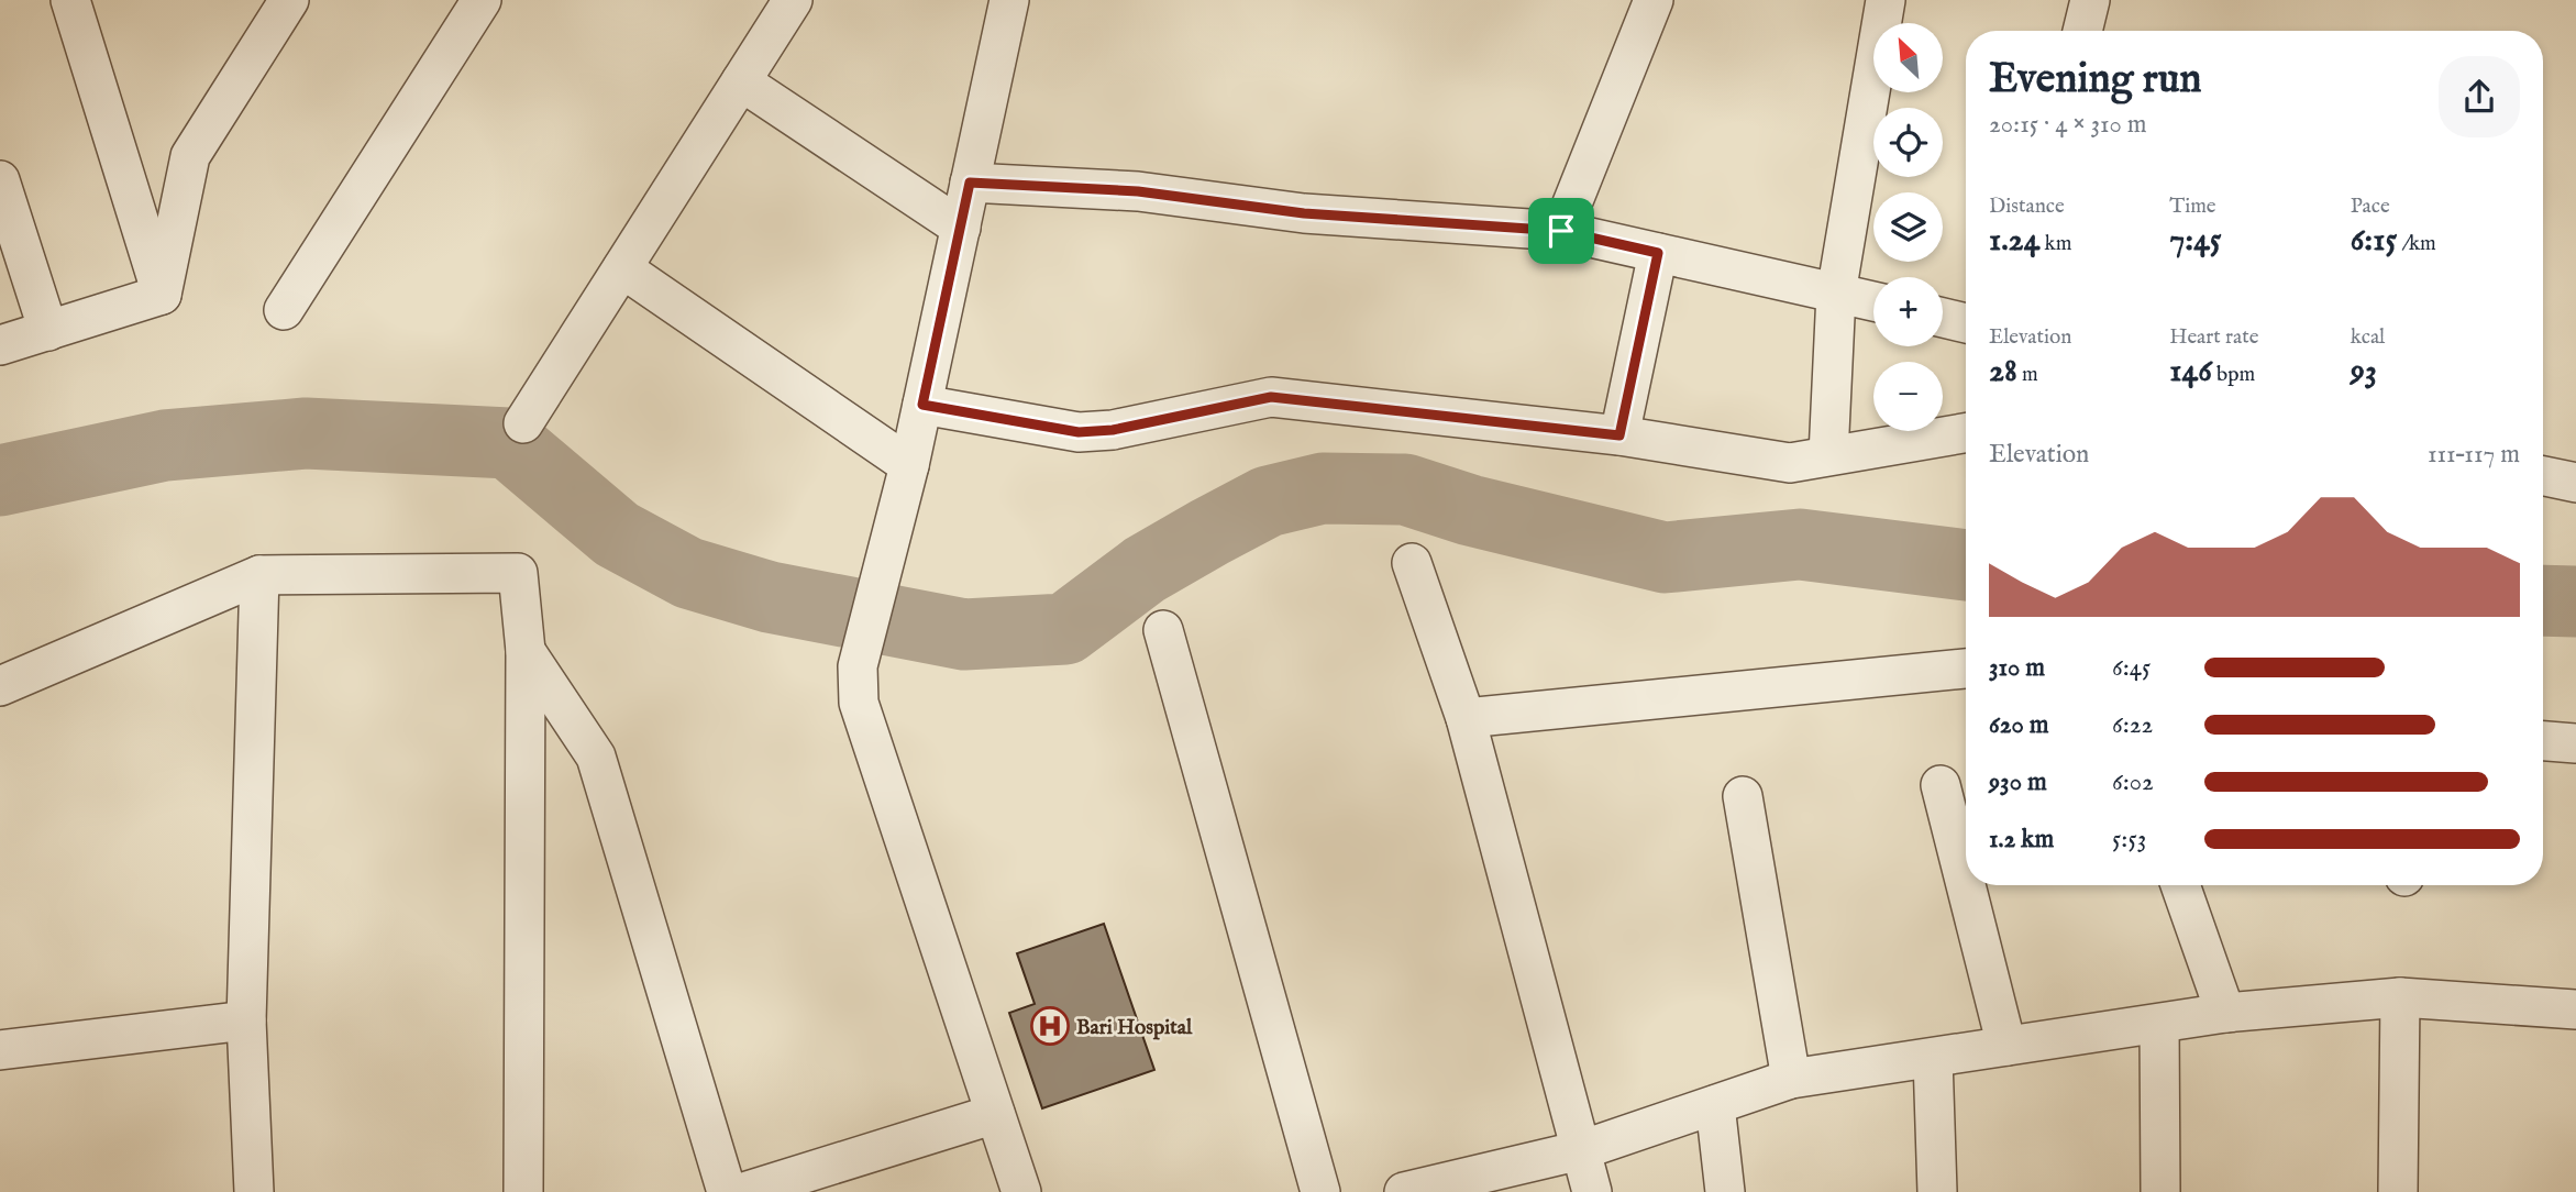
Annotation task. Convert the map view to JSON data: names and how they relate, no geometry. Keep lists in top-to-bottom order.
{
  "places": {
    "hospital": ["Bari Hospital"]
  },
  "north": "top left",
  "page": {
    "map_buttons": ["+", "−"],
    "heading": ["Evening run", "20:15 · 4 × 310 m"],
    "stats": [
      ["Distance", "1.24 km"],
      ["Time", "7:45"],
      ["Pace", "6:15 /km"],
      ["Elevation", "28 m"],
      ["Heart rate", "146 bpm"],
      ["kcal", "93"]
    ],
    "chart": ["Elevation", "111–117 m"],
    "list": [
      {
        "name": "310 m",
        "note": "6:45"
      },
      {
        "name": "620 m",
        "note": "6:22"
      },
      {
        "name": "930 m",
        "note": "6:02"
      },
      {
        "name": "1.2 km",
        "note": "5:53"
      }
    ]
  }
}
